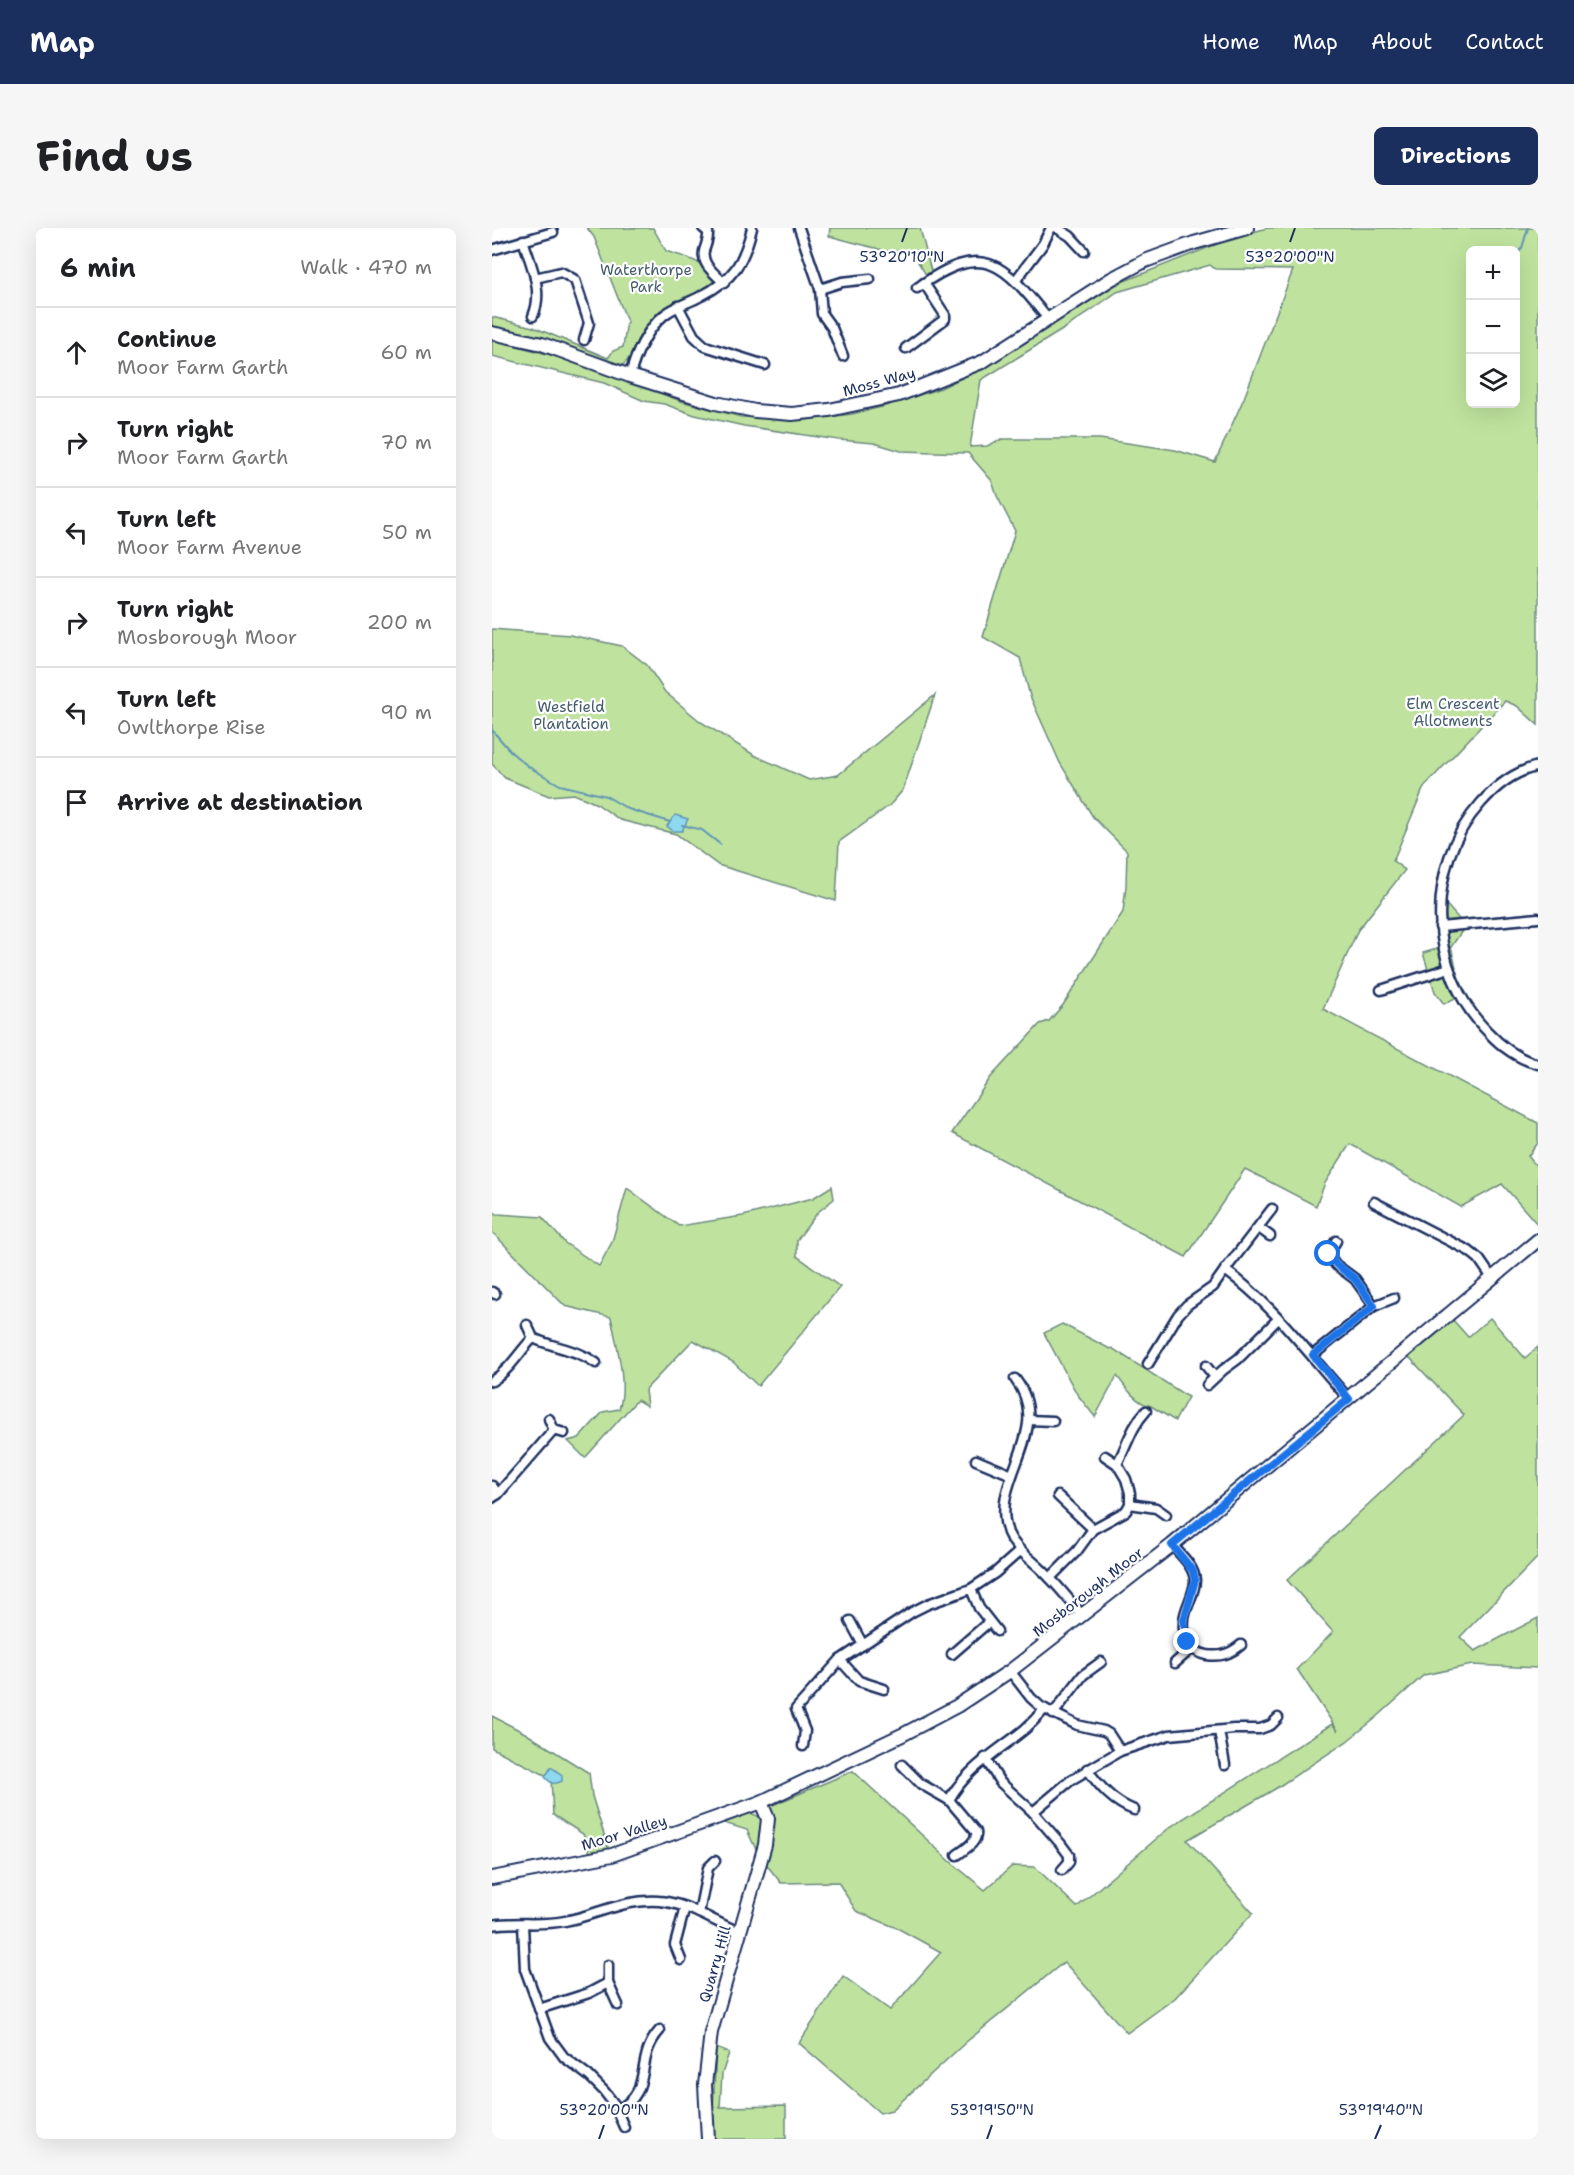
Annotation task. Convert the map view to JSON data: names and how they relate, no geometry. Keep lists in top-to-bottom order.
{
  "streets": {
    "main road": [
      "Moss Way",
      "Mosborough Moor",
      "Moor Valley",
      "Quarry Hill"
    ]
  },
  "crossings": [
    ["Mosborough Moor", "Moor Valley"],
    ["Mosborough Moor", "Quarry Hill"],
    ["Moor Valley", "Quarry Hill"]
  ],
  "parks": ["Waterthorpe Park", "Elm Crescent Allotments", "Westfield Plantation"],
  "page": {
    "header": "Map",
    "nav": [
      "Home",
      "Map",
      "About",
      "Contact"
    ],
    "buttons": "Directions",
    "title": "Find us",
    "heading": ["6 min", "Walk · 470 m"],
    "map_buttons": ["+", "−"],
    "list": [
      ["Continue", "Moor Farm Garth", "60 m"],
      ["Turn right", "Moor Farm Garth", "70 m"],
      ["Turn left", "Moor Farm Avenue", "50 m"],
      ["Turn right", "Mosborough Moor", "200 m"],
      ["Turn left", "Owlthorpe Rise", "90 m"],
      "Arrive at destination"
    ]
  },
  "coordinates": [
    "53°20'10\"N",
    "53°20'00\"N",
    "53°19'50\"N",
    "53°19'40\"N"
  ]
}
